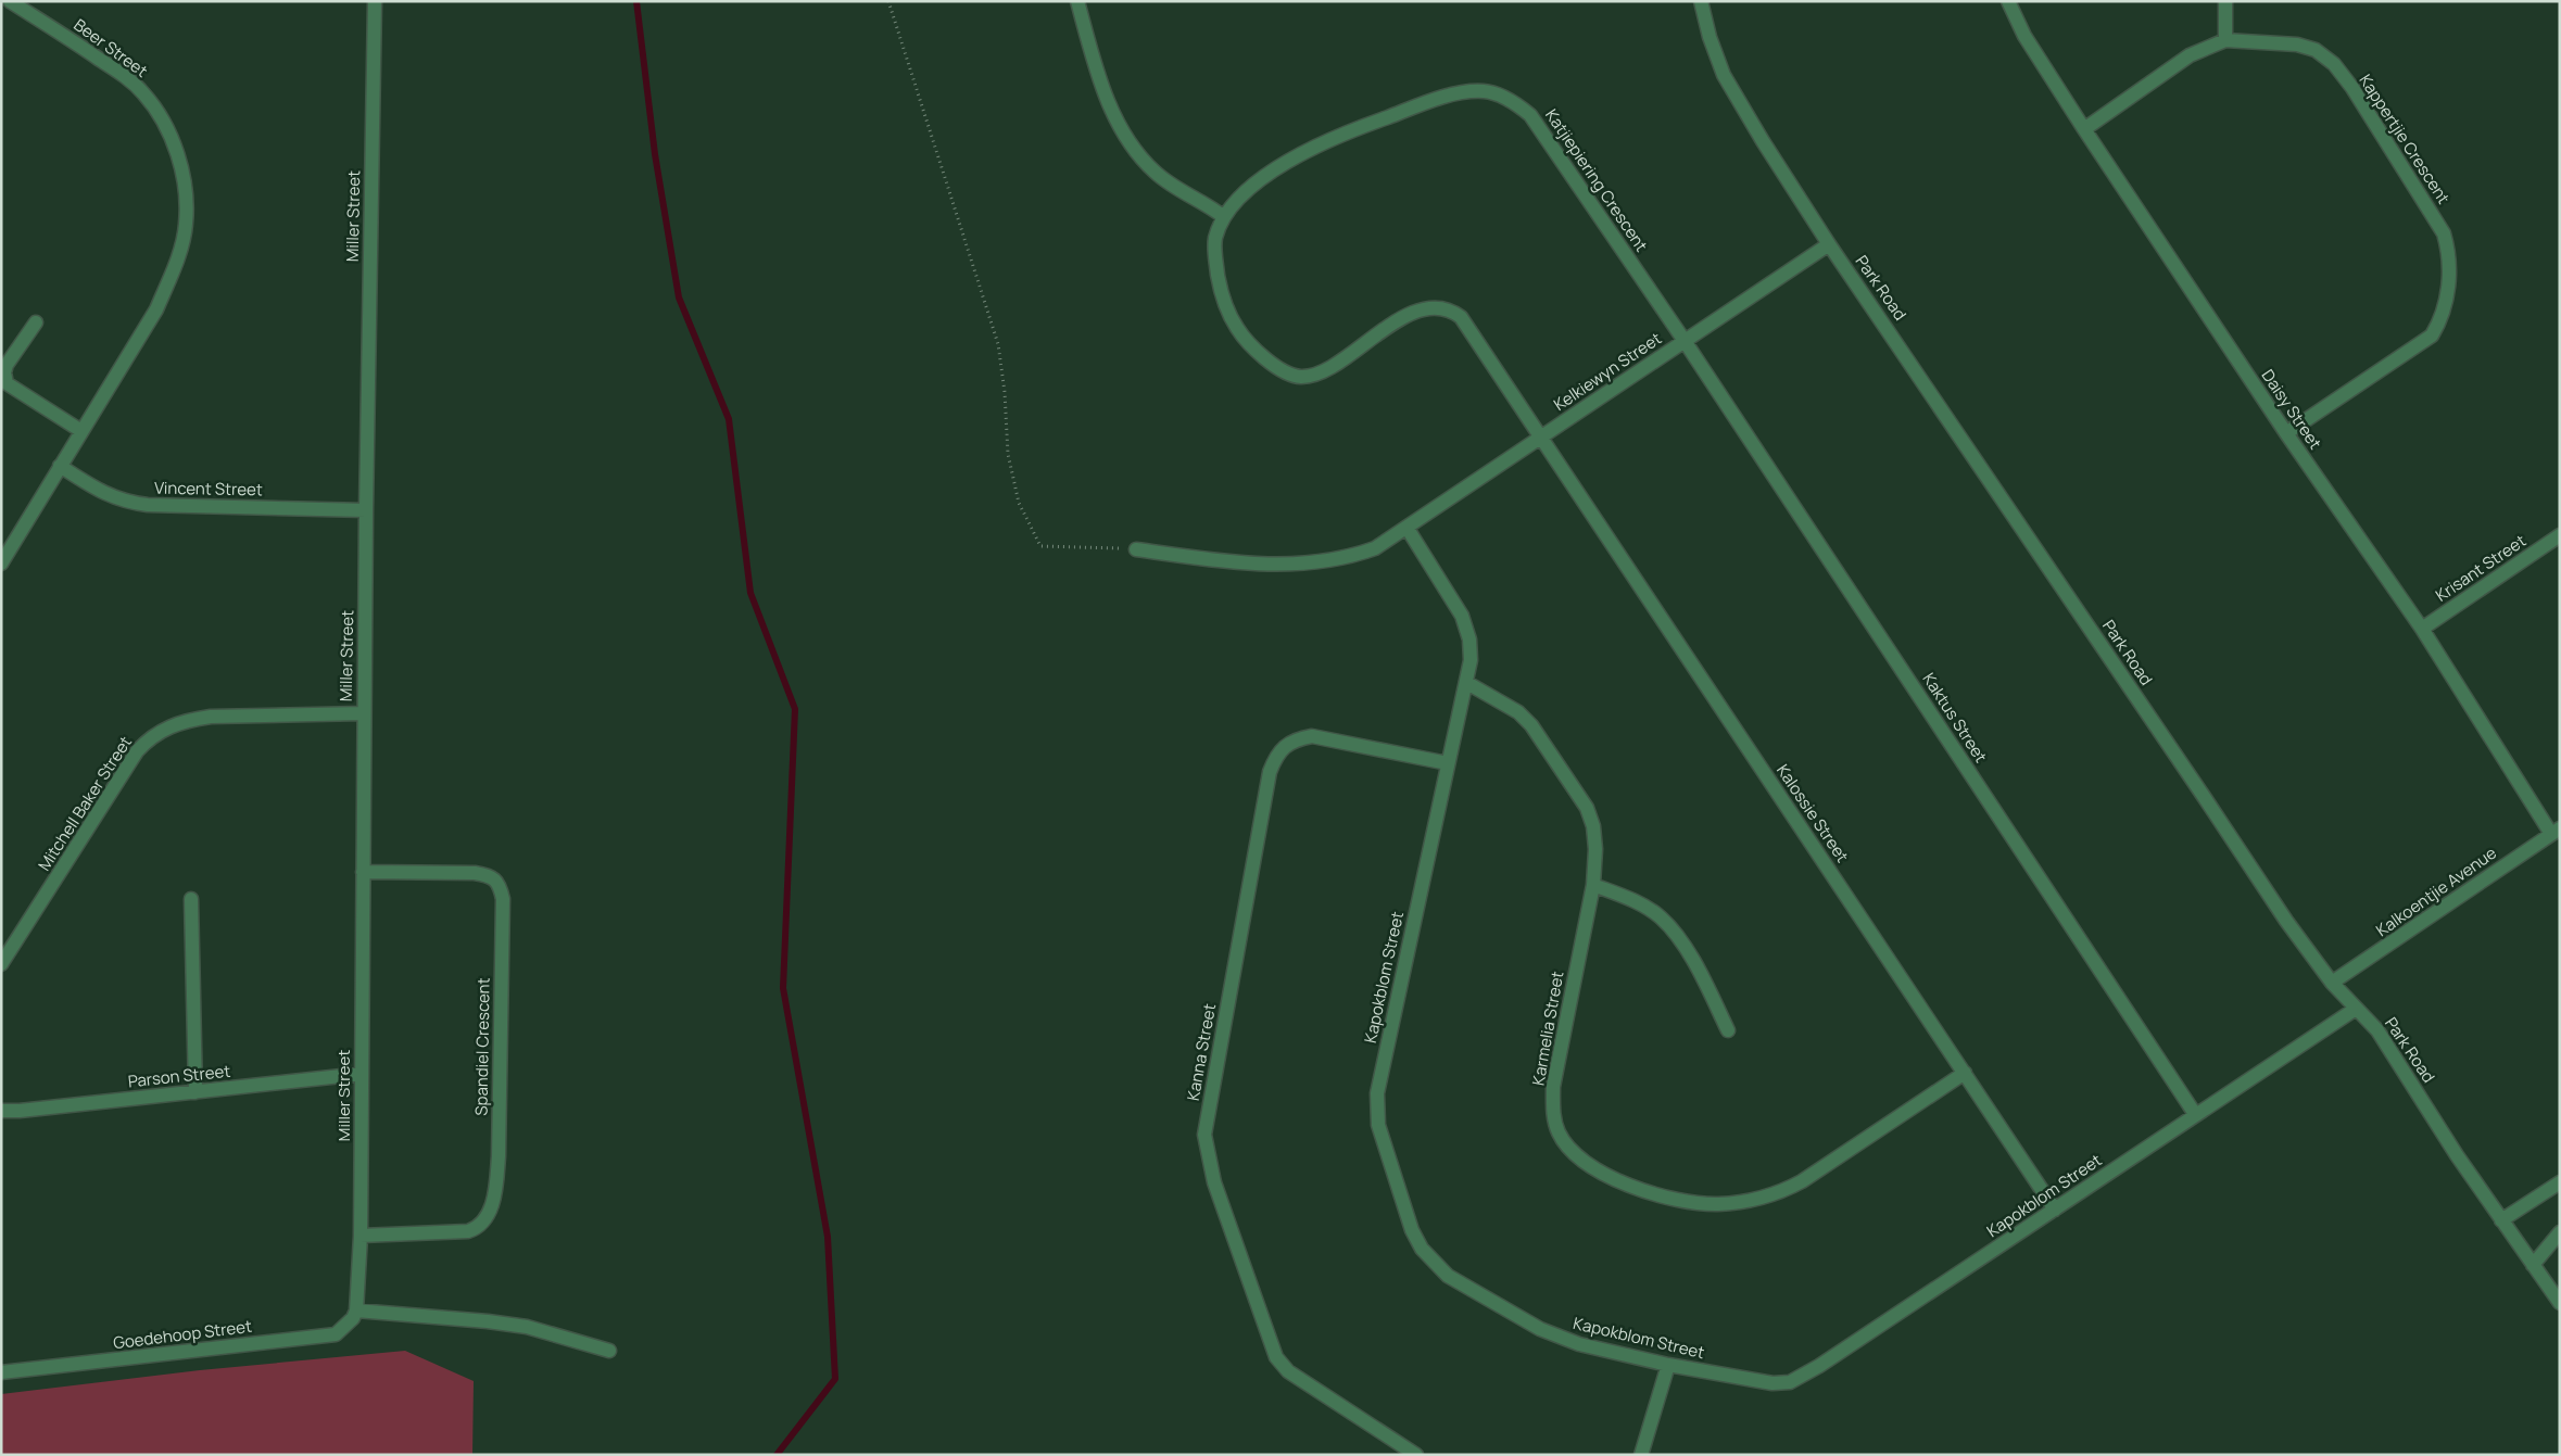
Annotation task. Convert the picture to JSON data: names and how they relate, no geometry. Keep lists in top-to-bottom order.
{
  "streets": {
    "street": [
      "Beer Street",
      "Kappertjie Crescent",
      "Katjiepiering Crescent",
      "Miller Street",
      "Park Road",
      "Kelkiewyn Street",
      "Daisy Street",
      "Vincent Street",
      "Krisant Street",
      "Kaktus Street",
      "Mitchell Baker Street",
      "Kalossie Street",
      "Kalkoentjie Avenue",
      "Kapokblom Street",
      "Karmelia Street",
      "Spandiel Crescent",
      "Kanna Street",
      "Parson Street",
      "Goedehoop Street"
    ]
  },
  "crossings": [
    ["Beer Street", "Vincent Street"],
    ["Kappertjie Crescent", "Daisy Street"],
    ["Katjiepiering Crescent", "Kelkiewyn Street"],
    ["Katjiepiering Crescent", "Kaktus Street"],
    ["Katjiepiering Crescent", "Kalossie Street"],
    ["Miller Street", "Vincent Street"],
    ["Miller Street", "Mitchell Baker Street"],
    ["Miller Street", "Spandiel Crescent"],
    ["Miller Street", "Parson Street"],
    ["Miller Street", "Goedehoop Street"],
    ["Park Road", "Kelkiewyn Street"],
    ["Park Road", "Kalkoentjie Avenue"],
    ["Park Road", "Kapokblom Street"],
    ["Kelkiewyn Street", "Kaktus Street"],
    ["Kelkiewyn Street", "Kalossie Street"],
    ["Kelkiewyn Street", "Kapokblom Street"],
    ["Daisy Street", "Krisant Street"],
    ["Daisy Street", "Kalkoentjie Avenue"],
    ["Kaktus Street", "Kapokblom Street"],
    ["Kalossie Street", "Kapokblom Street"],
    ["Kalossie Street", "Karmelia Street"],
    ["Kapokblom Street", "Karmelia Street"],
    ["Kapokblom Street", "Kanna Street"]
  ]
}
